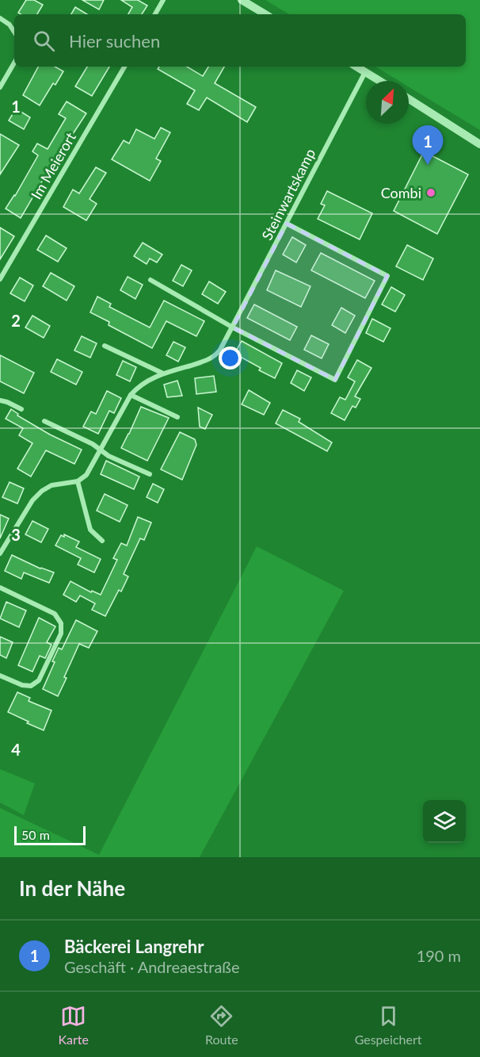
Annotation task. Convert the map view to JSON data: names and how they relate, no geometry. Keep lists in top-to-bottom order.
{
  "streets": {
    "street": ["Im Meierort", "Steinwartskamp"]
  },
  "places": ["Combi"],
  "scale_bar": "50 m",
  "north": "top right",
  "page": {
    "search": "Hier suchen",
    "pins": "1",
    "scale": "50 m",
    "heading": "In der Nähe",
    "list": [
      {
        "mark": "1",
        "name": "Bäckerei Langrehr",
        "note": "Geschäft · Andreaestraße",
        "value": "190 m"
      }
    ],
    "nav": ["Karte", "Route", "Gespeichert"]
  },
  "grid": {
    "rows": [
      "1",
      "2",
      "3",
      "4"
    ]
  }
}
